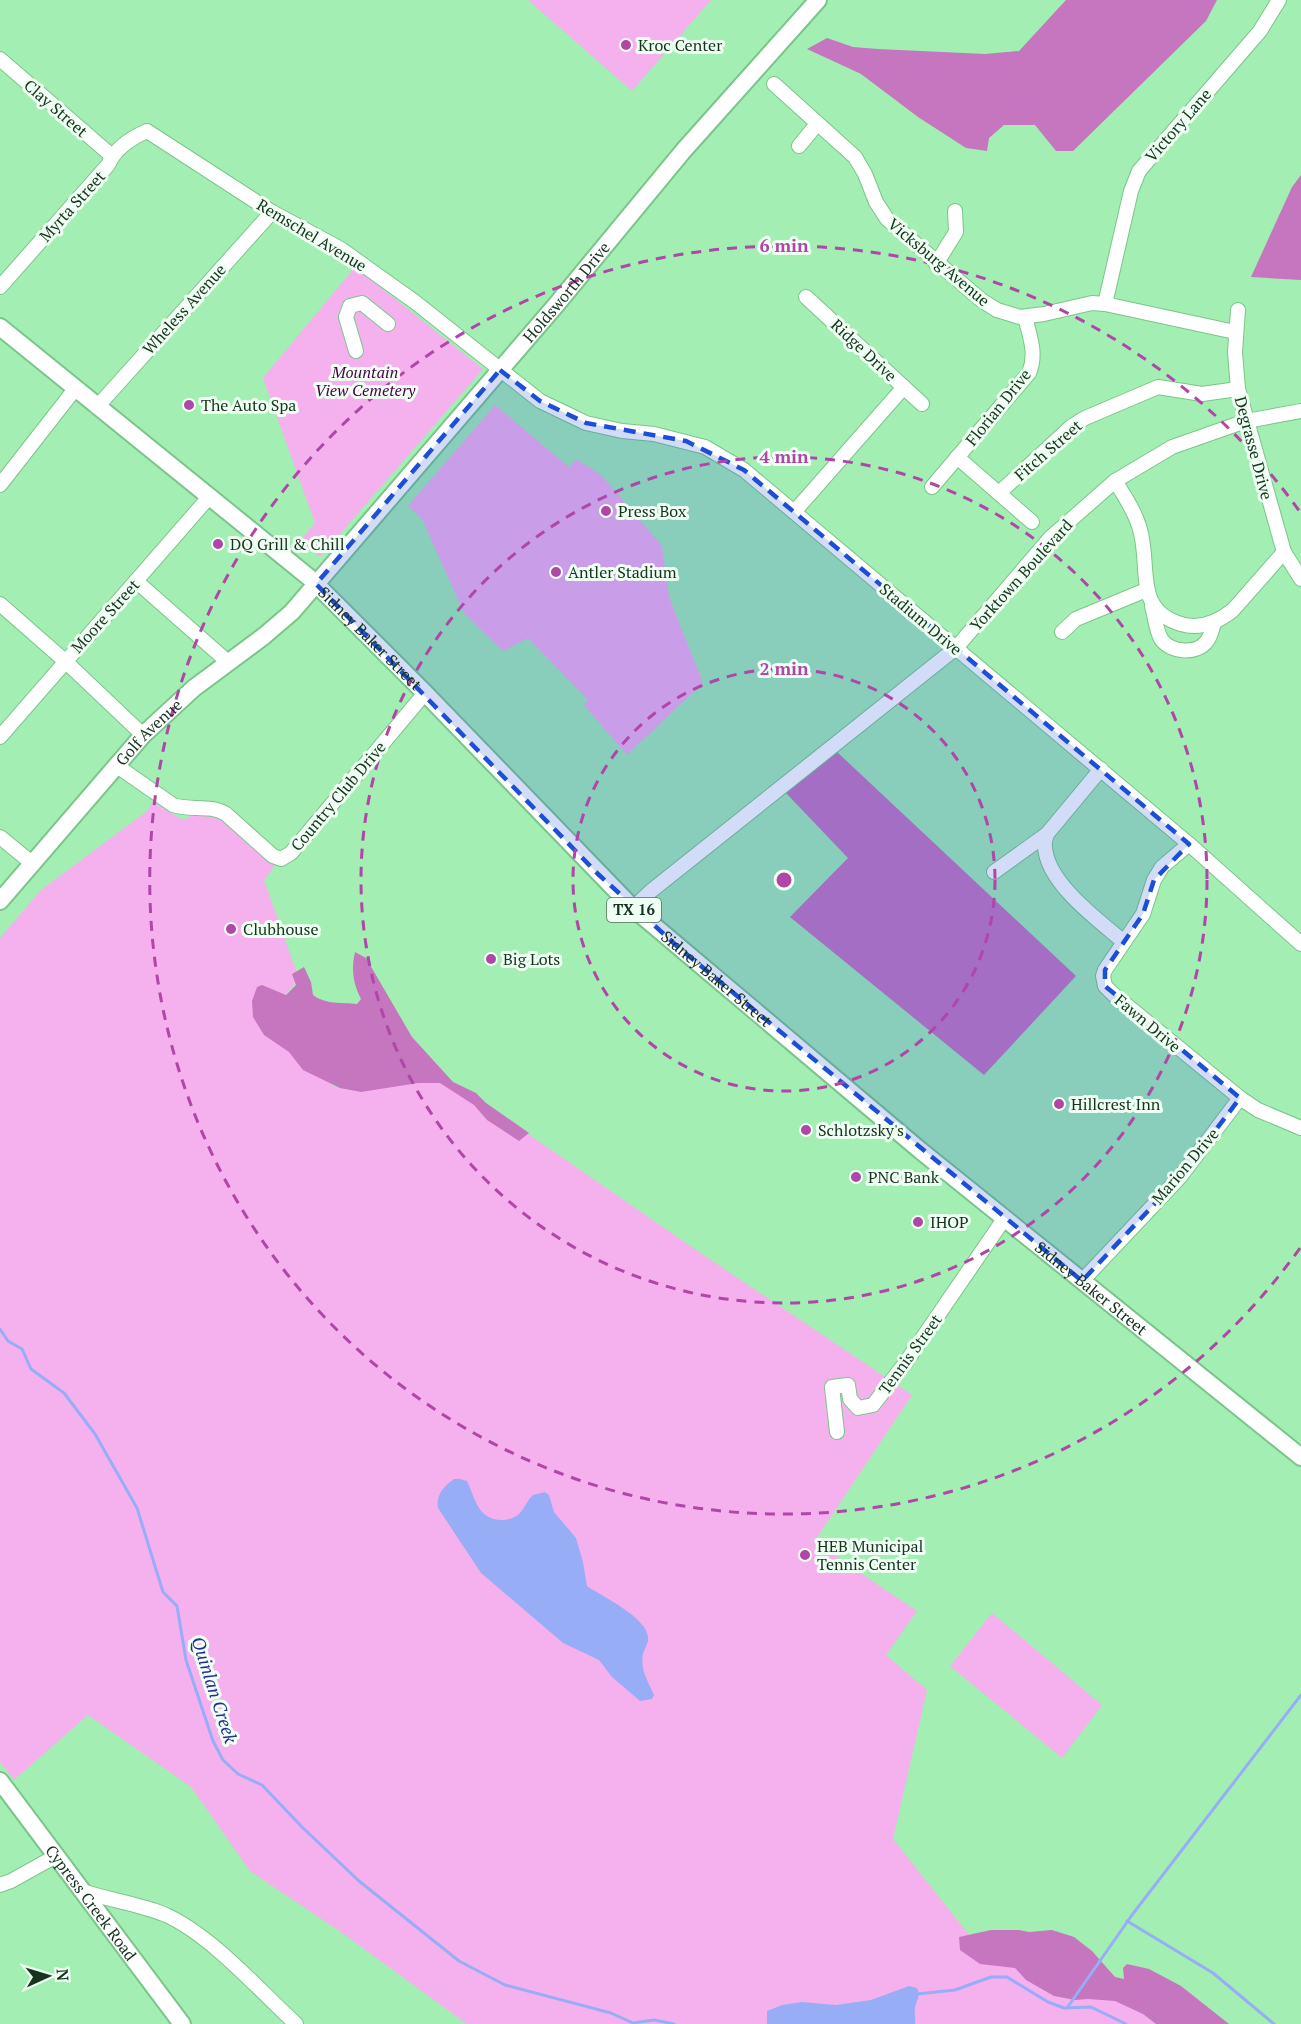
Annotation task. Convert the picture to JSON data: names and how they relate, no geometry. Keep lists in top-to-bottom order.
{
  "streets": {
    "main road": [
      "Holdsworth Drive",
      "Sidney Baker Street",
      "Golf Avenue",
      "TX 16",
      "Cypress Creek Road"
    ],
    "street": [
      "Clay Street",
      "Victory Lane",
      "Myrta Street",
      "Remschel Avenue",
      "Vicksburg Avenue",
      "Wheless Avenue",
      "Ridge Drive",
      "Florian Drive",
      "Degrasse Drive",
      "Fitch Street",
      "Yorktown Boulevard",
      "Moore Street",
      "Stadium Drive",
      "Country Club Drive",
      "Fawn Drive",
      "Marion Drive",
      "Tennis Street"
    ]
  },
  "crossings": [
    ["Clay Street", "Myrta Street"],
    ["Victory Lane", "Vicksburg Avenue"],
    ["Myrta Street", "Remschel Avenue"],
    ["Remschel Avenue", "Holdsworth Drive"],
    ["Remschel Avenue", "Wheless Avenue"],
    ["Remschel Avenue", "Stadium Drive"],
    ["Vicksburg Avenue", "Florian Drive"],
    ["Vicksburg Avenue", "Degrasse Drive"],
    ["Holdsworth Drive", "Stadium Drive"],
    ["Holdsworth Drive", "Sidney Baker Street"],
    ["Holdsworth Drive", "Golf Avenue"],
    ["Wheless Avenue", "Sidney Baker Street"],
    ["Degrasse Drive", "Fitch Street"],
    ["Degrasse Drive", "Yorktown Boulevard"],
    ["Yorktown Boulevard", "Stadium Drive"],
    ["Yorktown Boulevard", "Sidney Baker Street"],
    ["Moore Street", "Sidney Baker Street"],
    ["Stadium Drive", "Fawn Drive"],
    ["Sidney Baker Street", "Golf Avenue"],
    ["Sidney Baker Street", "Country Club Drive"],
    ["Sidney Baker Street", "Marion Drive"],
    ["Sidney Baker Street", "Tennis Street"],
    ["Golf Avenue", "Country Club Drive"],
    ["Fawn Drive", "Marion Drive"]
  ],
  "water": ["Quinlan Creek"],
  "parks": ["Mountain View Cemetery"],
  "places": [
    "Kroc Center",
    "The Auto Spa",
    "Press Box",
    "DQ Grill & Chill",
    "Antler Stadium",
    "Clubhouse",
    "Big Lots",
    "Hillcrest Inn",
    "Schlotzsky's",
    "PNC Bank",
    "IHOP",
    "HEB Municipal Tennis Center"
  ],
  "north": "right",
  "rings": ["6 min", "4 min", "2 min"]
}
